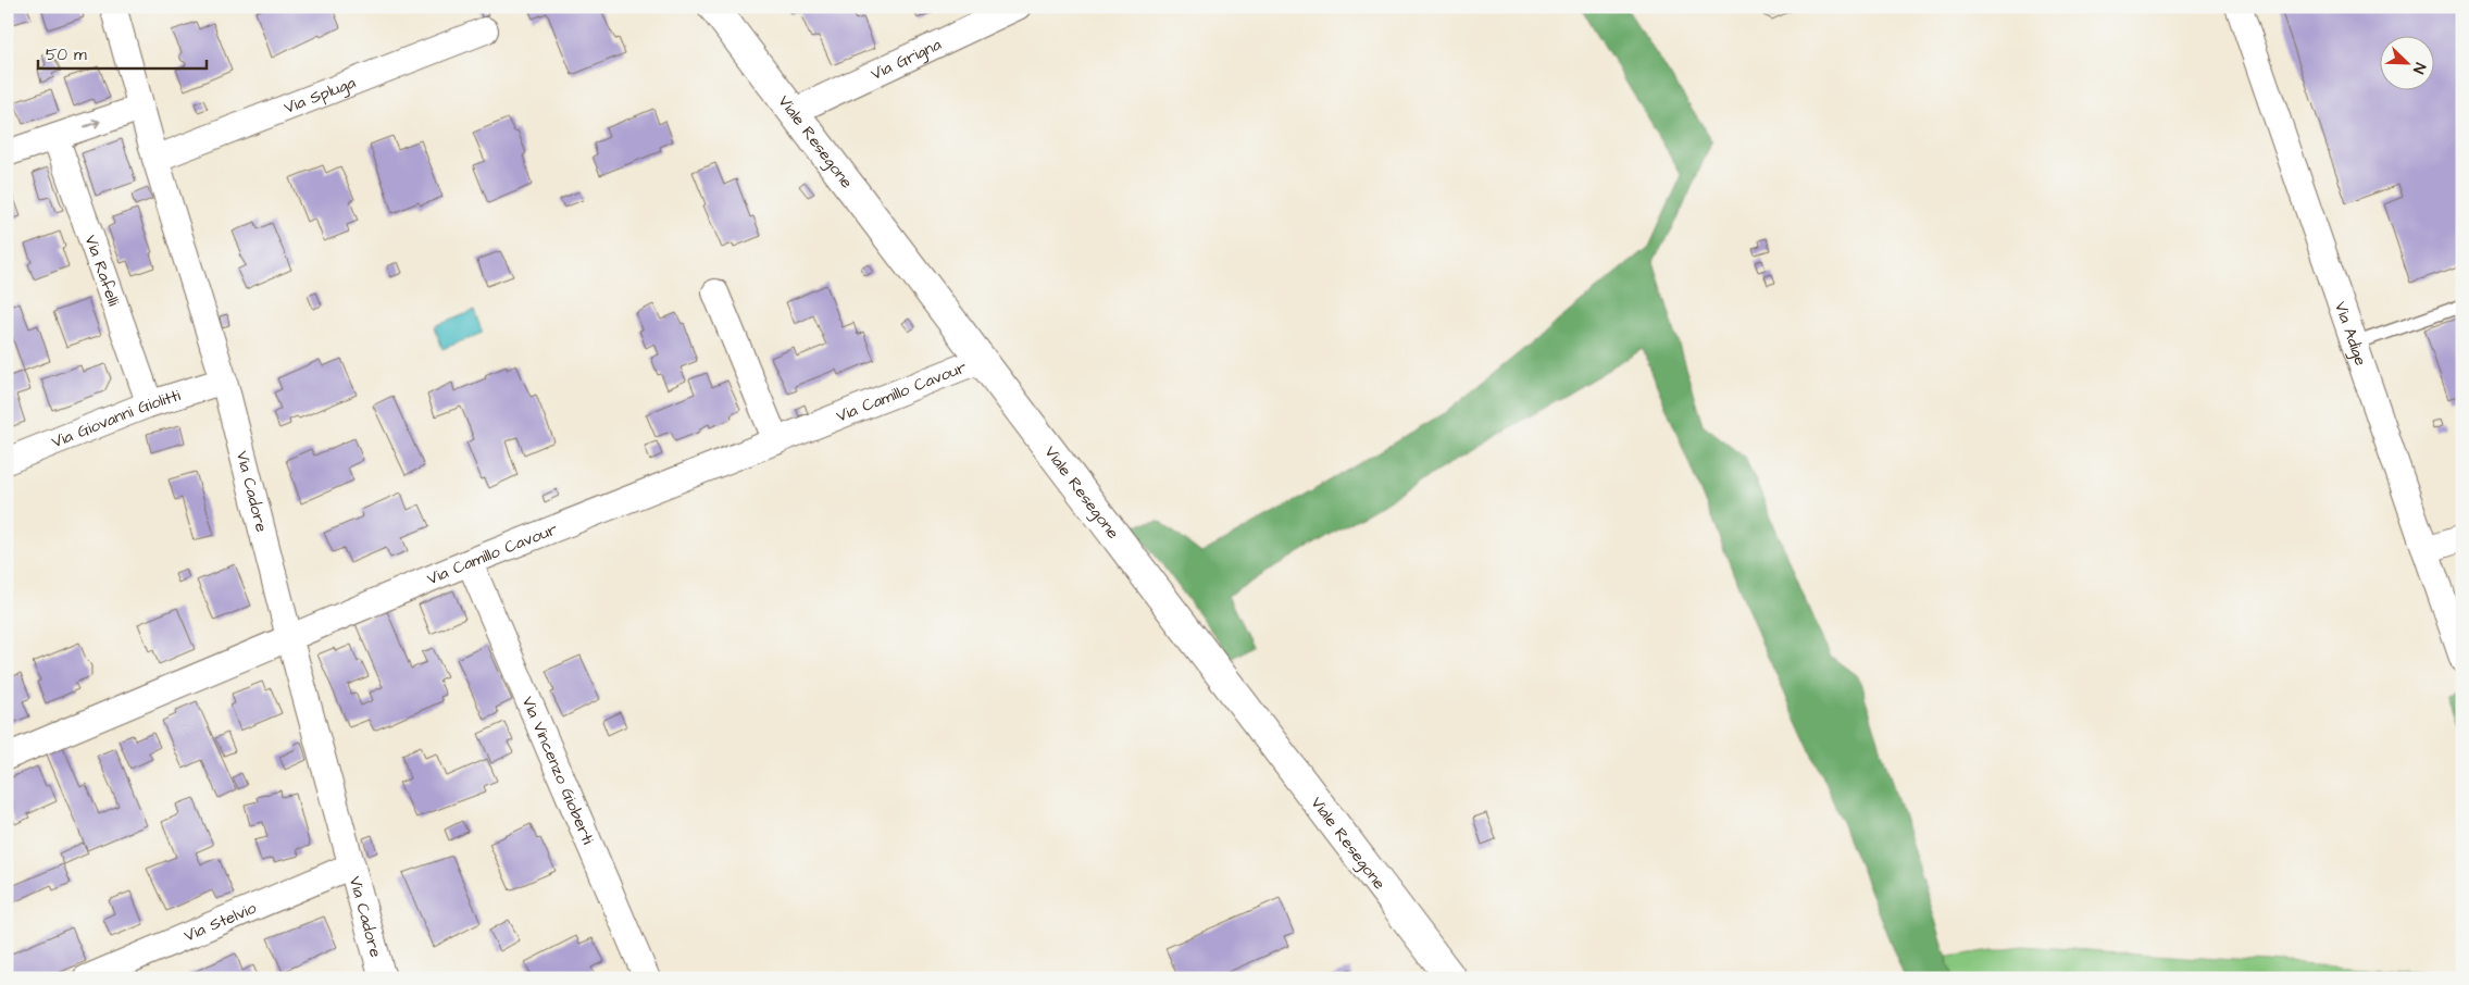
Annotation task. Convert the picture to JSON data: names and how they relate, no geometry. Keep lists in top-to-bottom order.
{
  "streets": {
    "street": [
      "Via Grigna",
      "Via Spluga",
      "Viale Resegone",
      "Via Rafelli",
      "Via Adige",
      "Via Camillo Cavour",
      "Via Giovanni Giolitti",
      "Via Cadore",
      "Via Vincenzo Gioberti",
      "Via Stelvio"
    ]
  },
  "crossings": [
    ["Via Grigna", "Viale Resegone"],
    ["Via Spluga", "Via Cadore"],
    ["Viale Resegone", "Via Camillo Cavour"],
    ["Via Rafelli", "Via Giovanni Giolitti"],
    ["Via Camillo Cavour", "Via Cadore"],
    ["Via Camillo Cavour", "Via Vincenzo Gioberti"],
    ["Via Giovanni Giolitti", "Via Cadore"],
    ["Via Cadore", "Via Stelvio"]
  ],
  "scale_bar": "50 m",
  "north": "bottom right"
}
